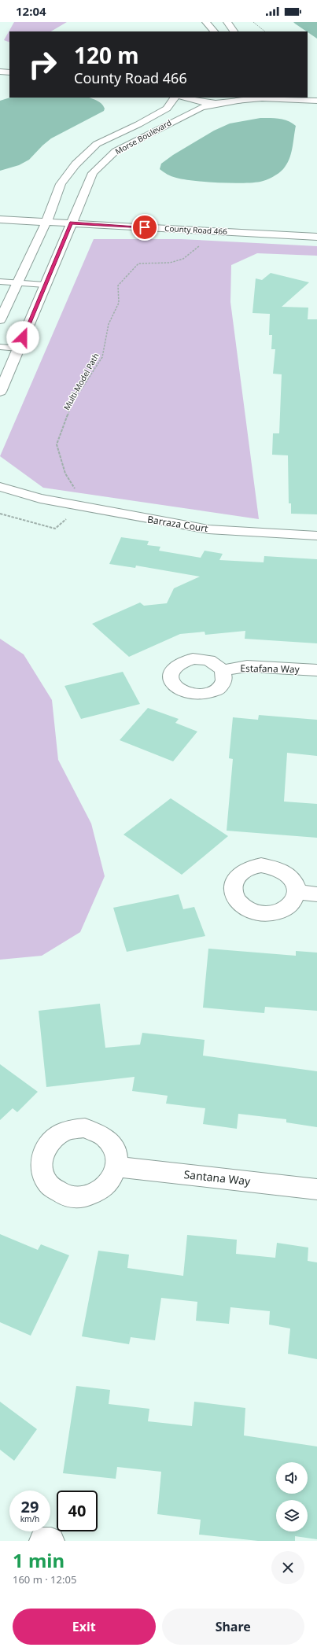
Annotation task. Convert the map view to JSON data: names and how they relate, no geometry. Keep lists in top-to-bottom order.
{
  "streets": {
    "main road": [
      "Morse Boulevard",
      "County Road 466",
      "Barraza Court",
      "Estafana Way",
      "Santana Way"
    ],
    "path": ["Multi-Model Path"]
  },
  "crossings": [
    ["Morse Boulevard", "County Road 466"],
    ["Multi-Model Path", "Barraza Court"]
  ],
  "page": {
    "status": "12:04",
    "turn": ["120 m", "County Road 466"],
    "speed": "29 km/h",
    "limit": "40",
    "heading": ["1 min", "160 m · 12:05"],
    "buttons": ["Exit", "Share"]
  }
}
